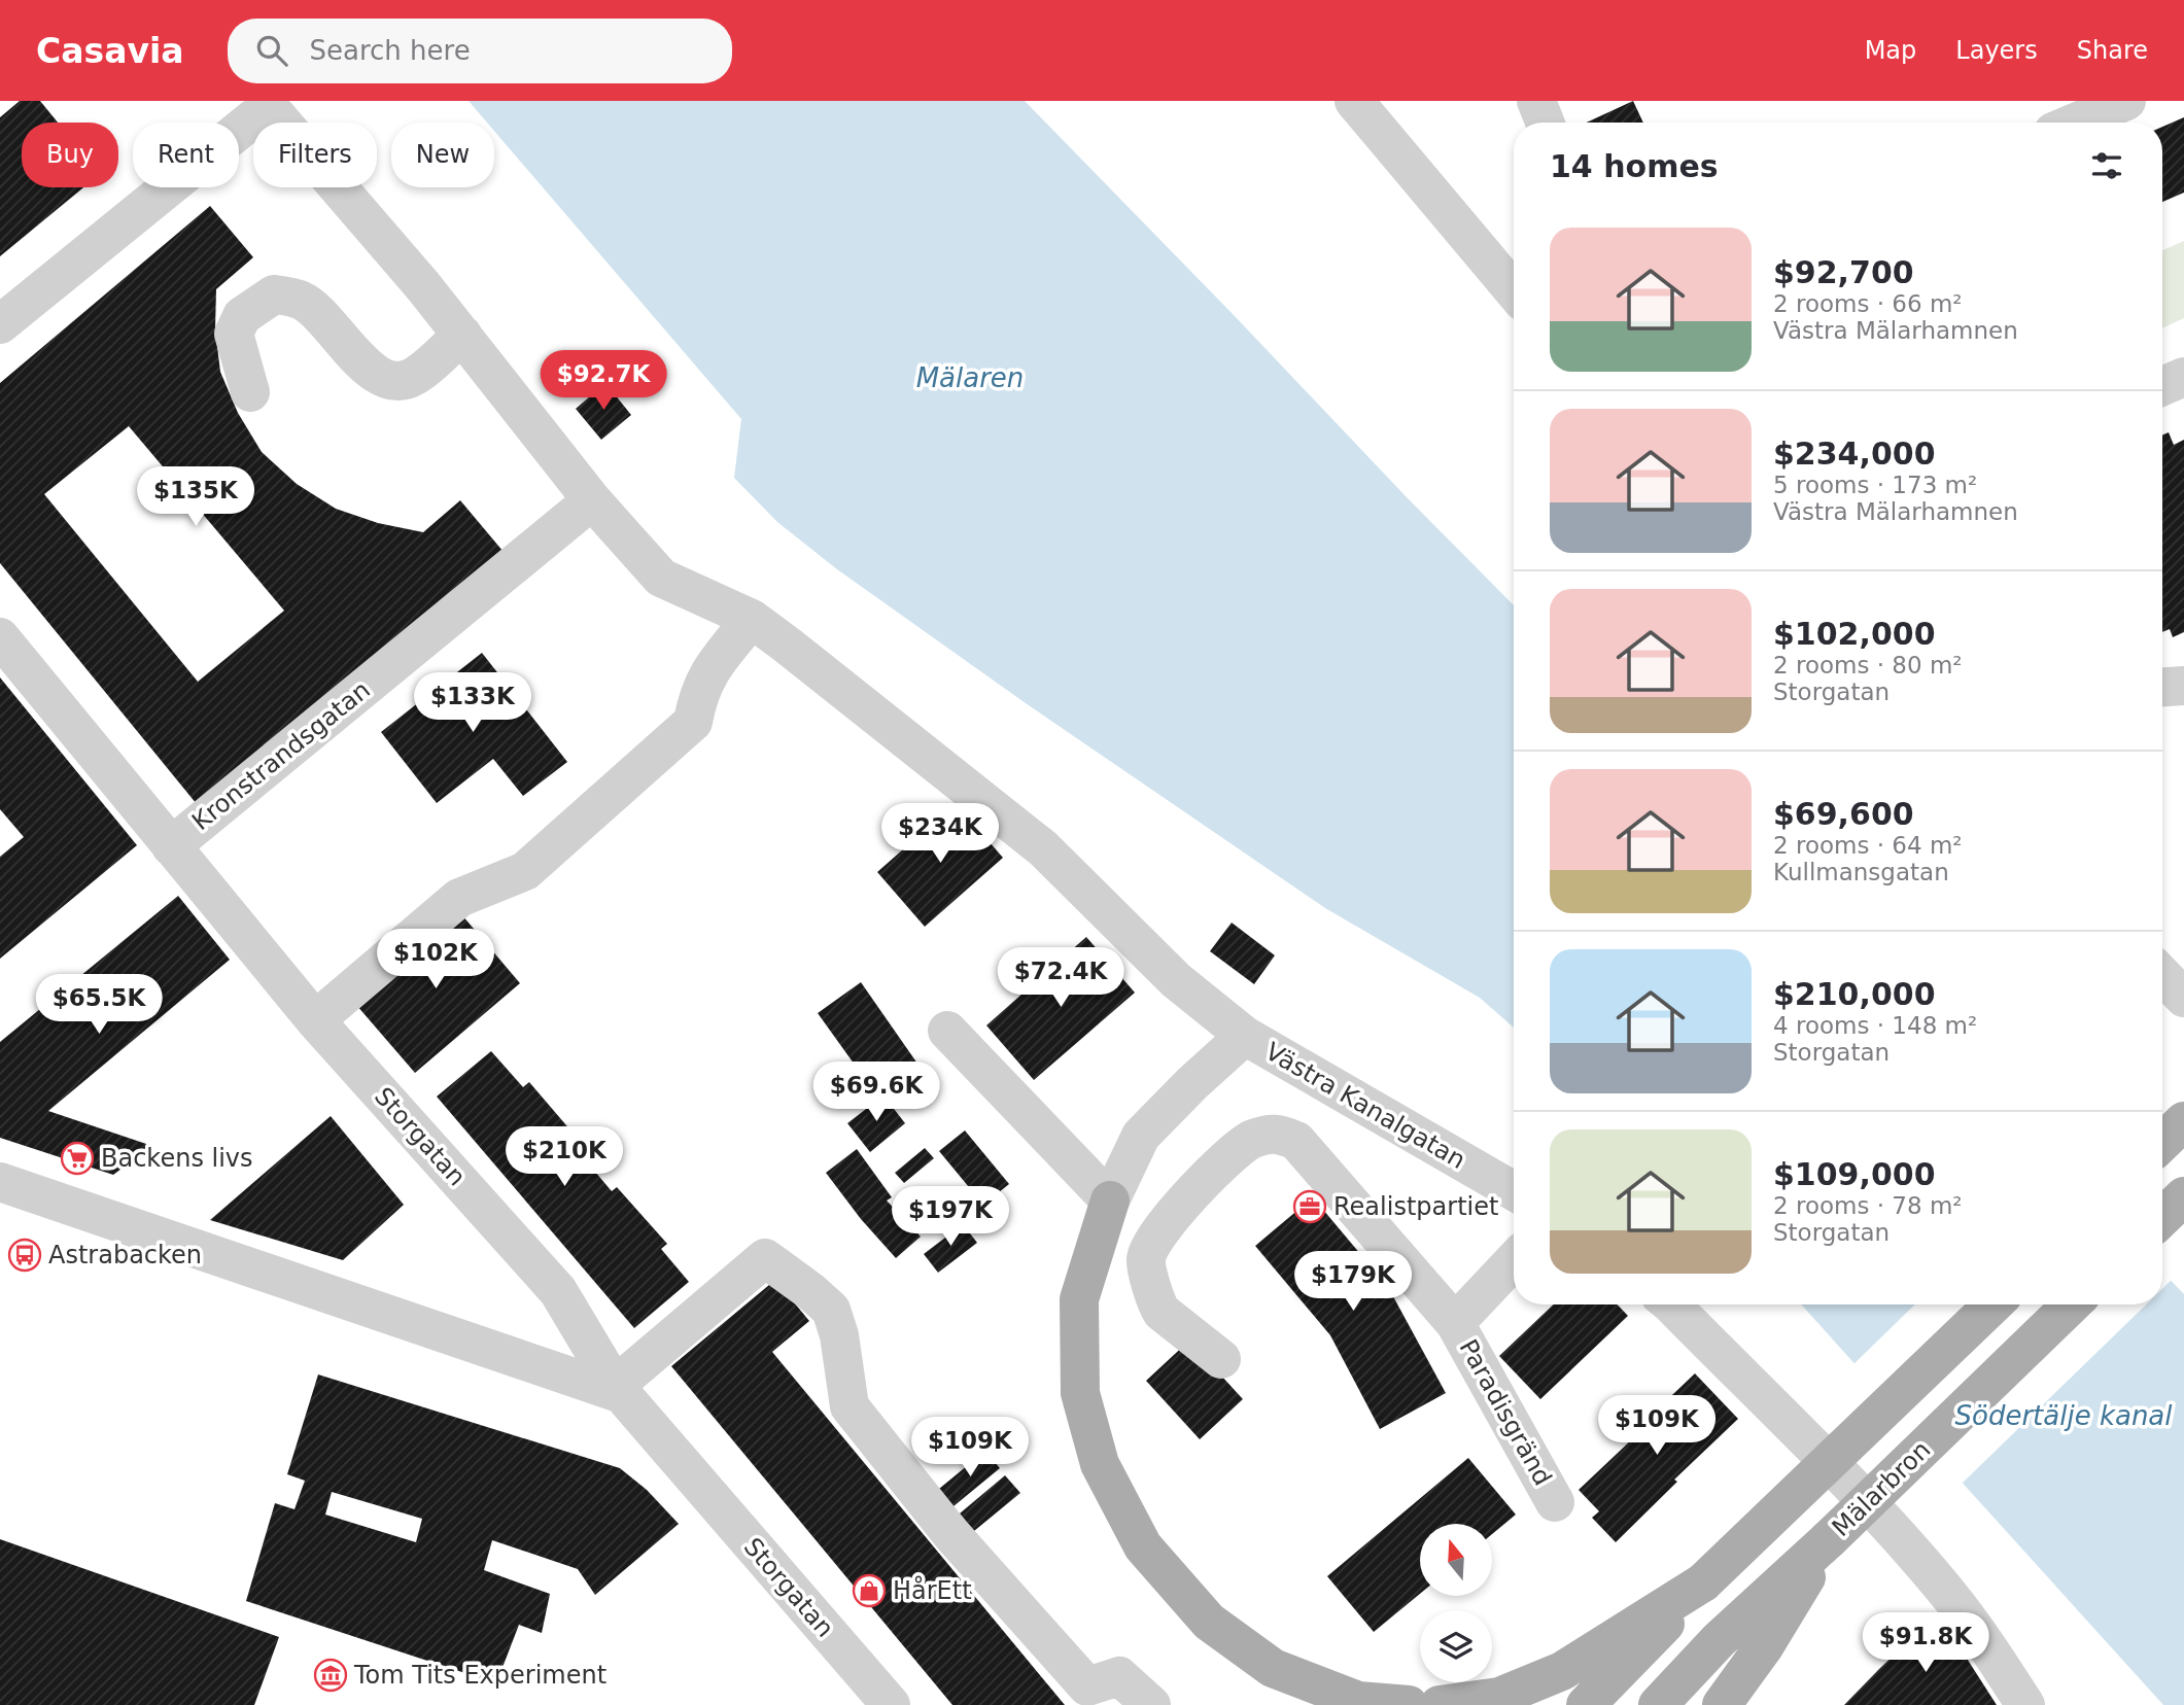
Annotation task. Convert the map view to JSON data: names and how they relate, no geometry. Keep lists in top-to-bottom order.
{
  "streets": {
    "main road": ["Mälarbron"],
    "street": [
      "Kronstrandsgatan",
      "Västra Kanalgatan",
      "Storgatan",
      "Paradisgränd"
    ]
  },
  "crossings": [
    ["Kronstrandsgatan", "Västra Kanalgatan"],
    ["Kronstrandsgatan", "Storgatan"]
  ],
  "water": ["Mälaren", "Södertälje kanal"],
  "places": {
    "supermarket": ["Backens livs"],
    "office": ["Realistpartiet"],
    "bus stop": ["Astrabacken"],
    "shop": ["HårEtt"],
    "museum": ["Tom Tits Experiment"]
  },
  "north": "top",
  "page": {
    "header": "Casavia",
    "search": "Search here",
    "nav": ["Map", "Layers", "Share"],
    "chip": [
      "Buy",
      "Rent",
      "Filters",
      "New"
    ],
    "heading": "14 homes",
    "list": [
      {
        "name": "$92,700",
        "note": "2 rooms · 66 m² · Västra Mälarhamnen"
      },
      {
        "name": "$234,000",
        "note": "5 rooms · 173 m² · Västra Mälarhamnen"
      },
      {
        "name": "$102,000",
        "note": "2 rooms · 80 m² · Storgatan"
      },
      {
        "name": "$69,600",
        "note": "2 rooms · 64 m² · Kullmansgatan"
      },
      {
        "name": "$210,000",
        "note": "4 rooms · 148 m² · Storgatan"
      },
      {
        "name": "$109,000",
        "note": "2 rooms · 78 m² · Storgatan"
      }
    ],
    "price": [
      "$92.7K",
      "$135K",
      "$133K",
      "$234K",
      "$102K",
      "$72.4K",
      "$65.5K",
      "$69.6K",
      "$210K",
      "$197K",
      "$179K",
      "$109K",
      "$109K",
      "$91.8K"
    ]
  }
}
